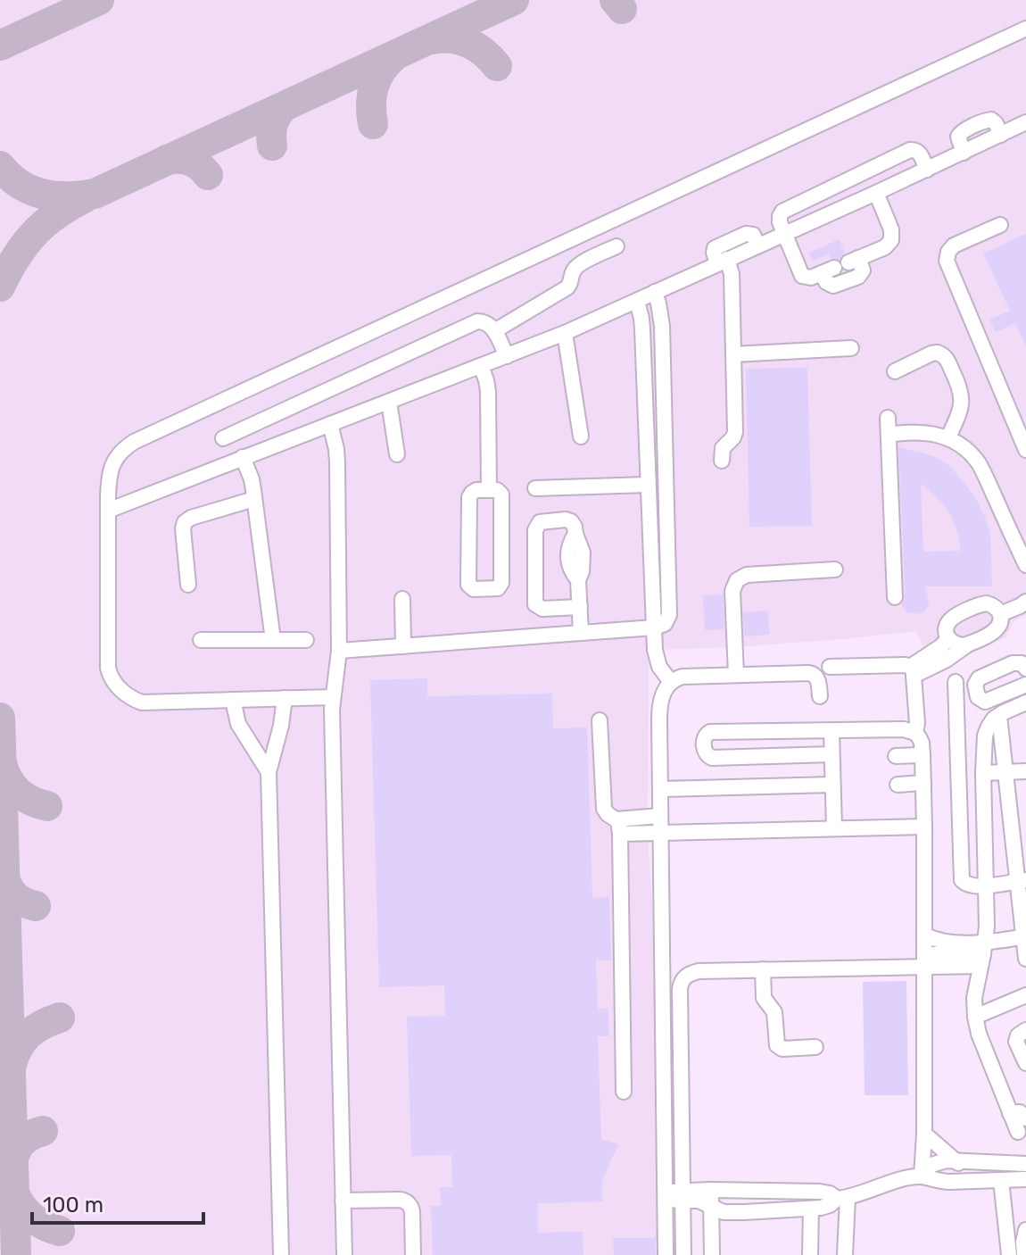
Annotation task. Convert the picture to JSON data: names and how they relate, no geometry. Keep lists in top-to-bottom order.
{
  "scale_bar": "100 m"
}
